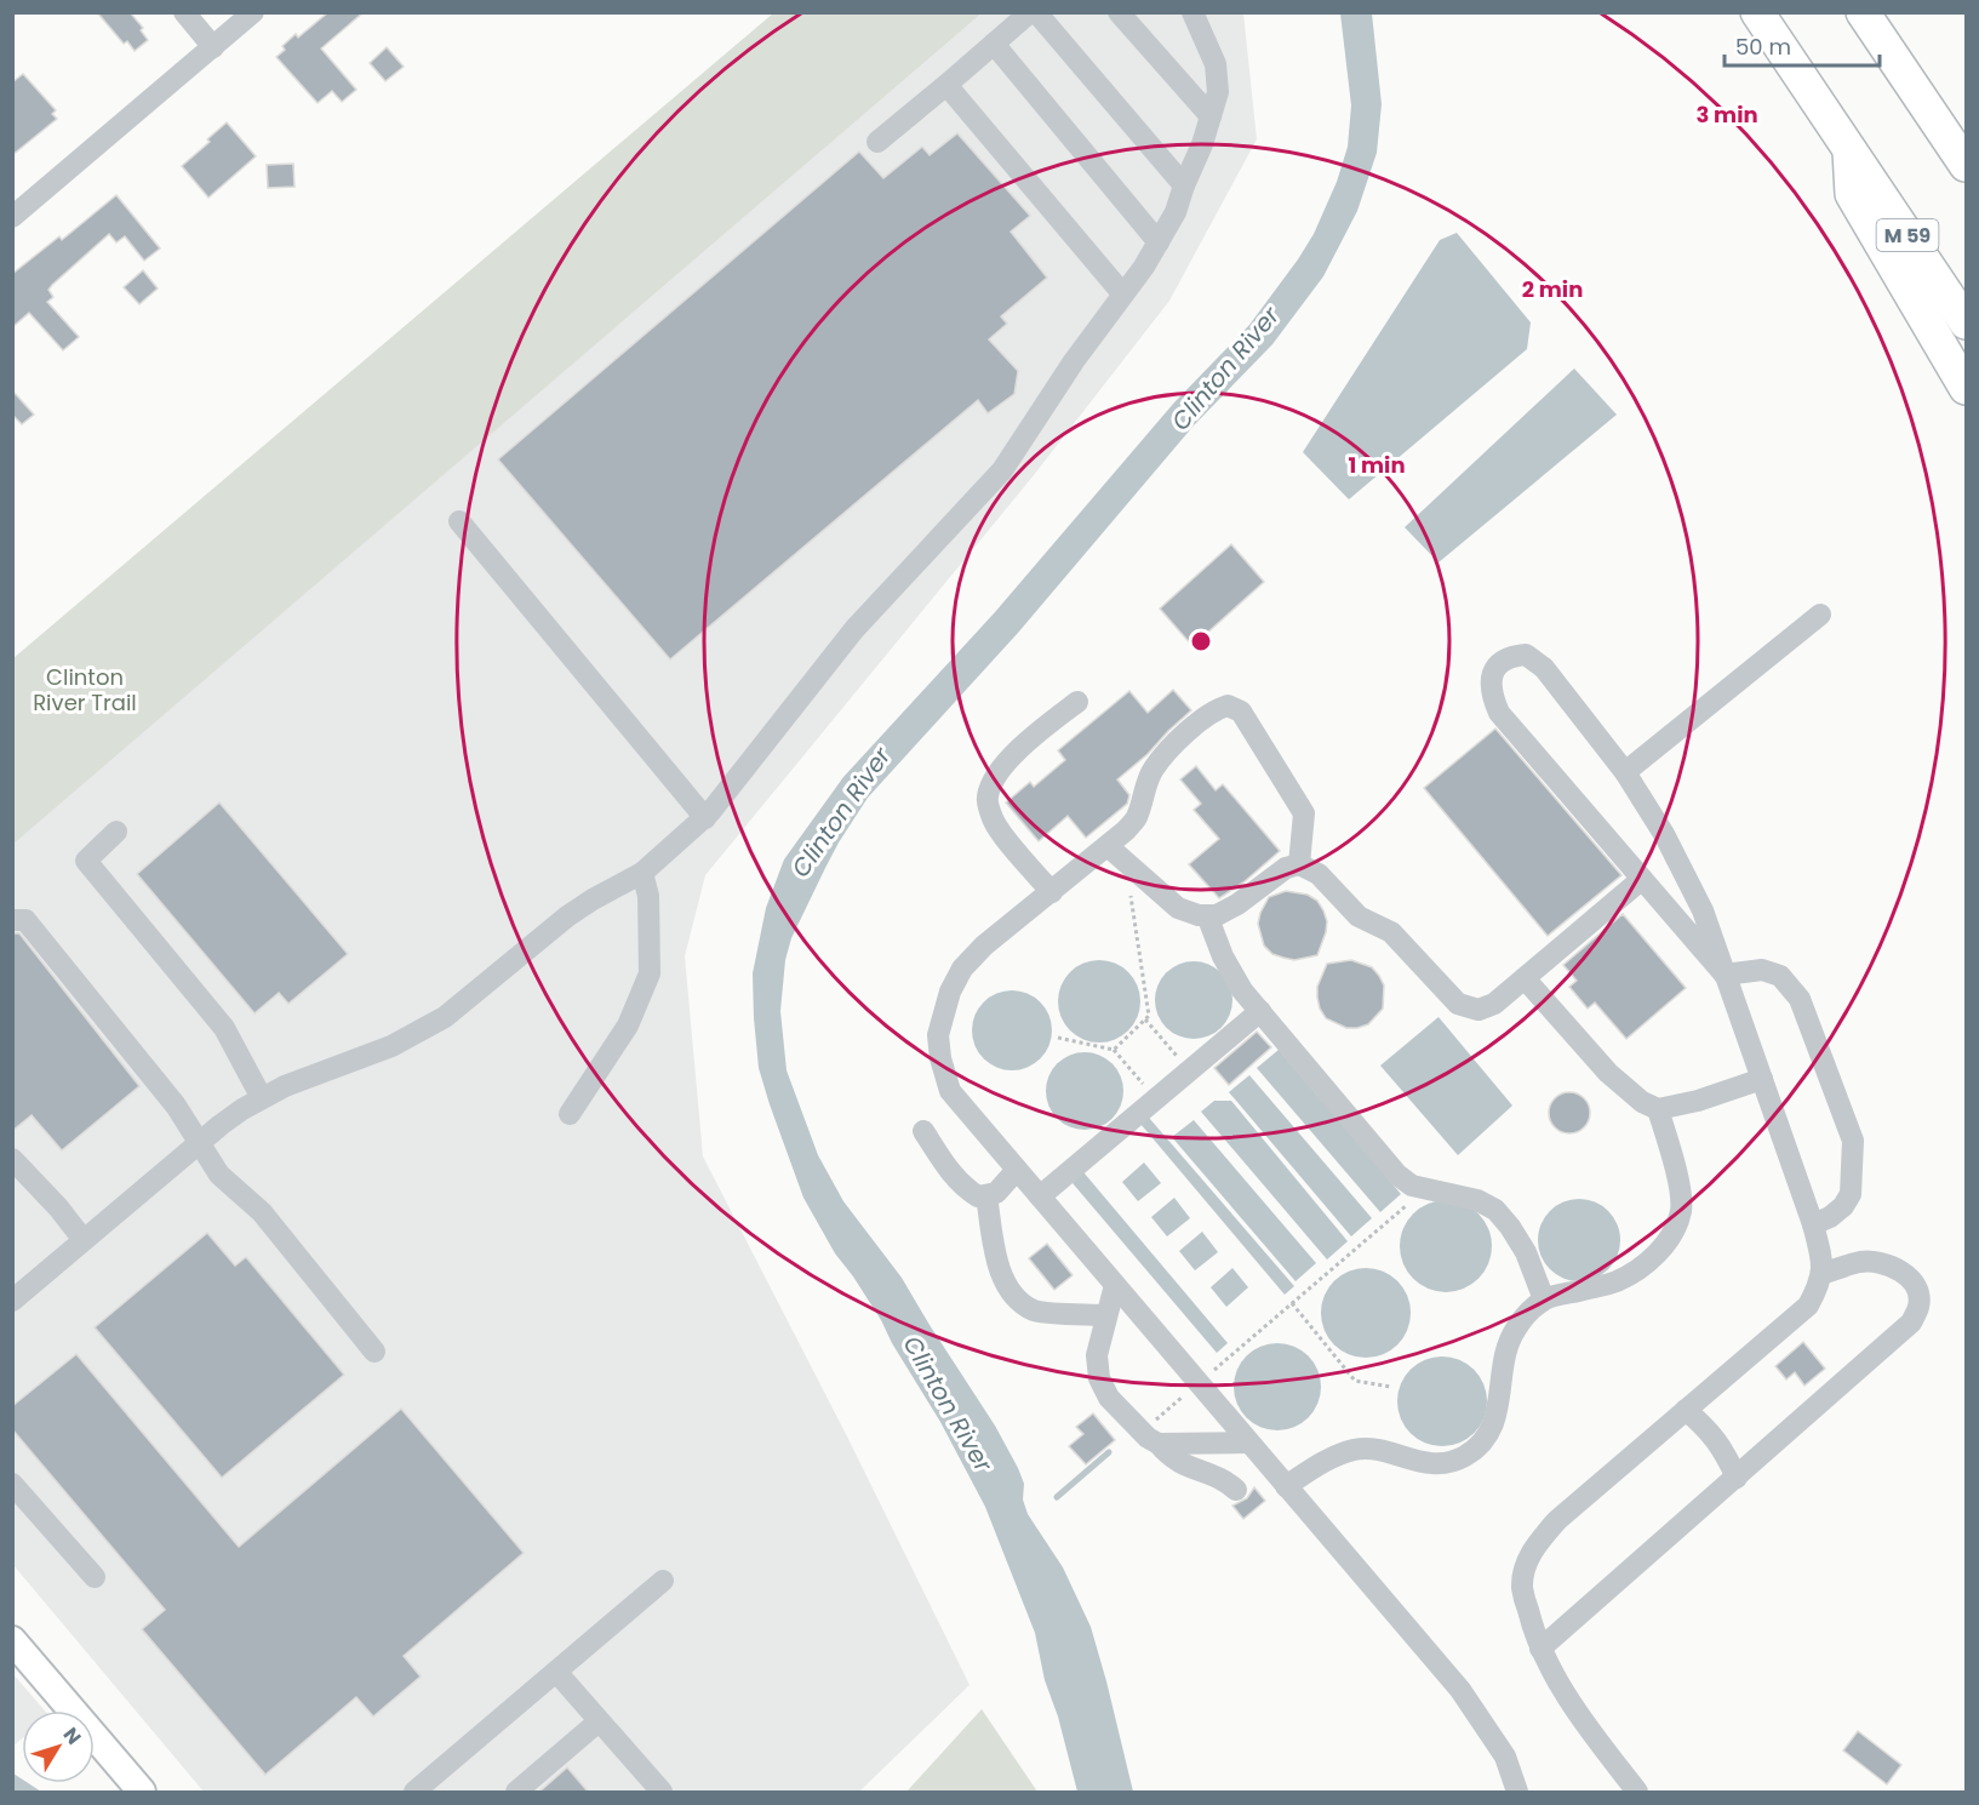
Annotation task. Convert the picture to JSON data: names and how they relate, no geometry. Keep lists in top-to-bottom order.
{
  "streets": {
    "highway": ["M 59"]
  },
  "water": ["Clinton River"],
  "parks": ["Clinton River Trail"],
  "scale_bar": "50 m",
  "north": "top right",
  "rings": ["3 min", "2 min", "1 min"]
}
